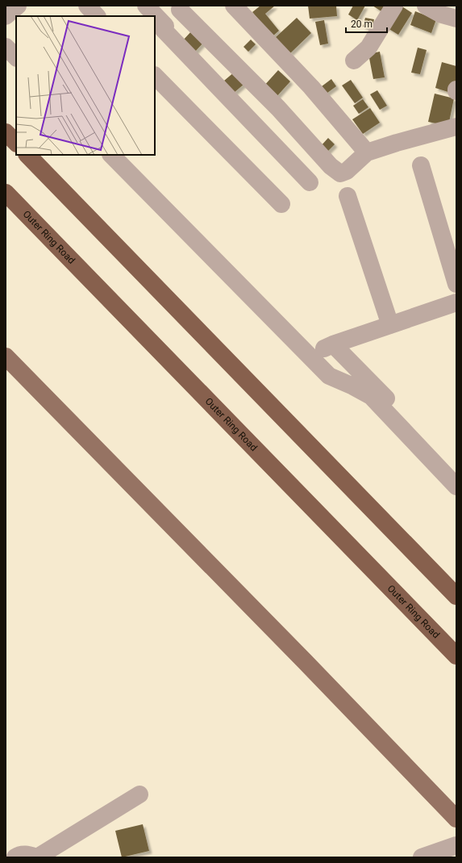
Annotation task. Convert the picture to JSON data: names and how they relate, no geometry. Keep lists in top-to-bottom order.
{
  "streets": {
    "highway": ["Outer Ring Road"]
  },
  "scale_bar": "20 m"
}
